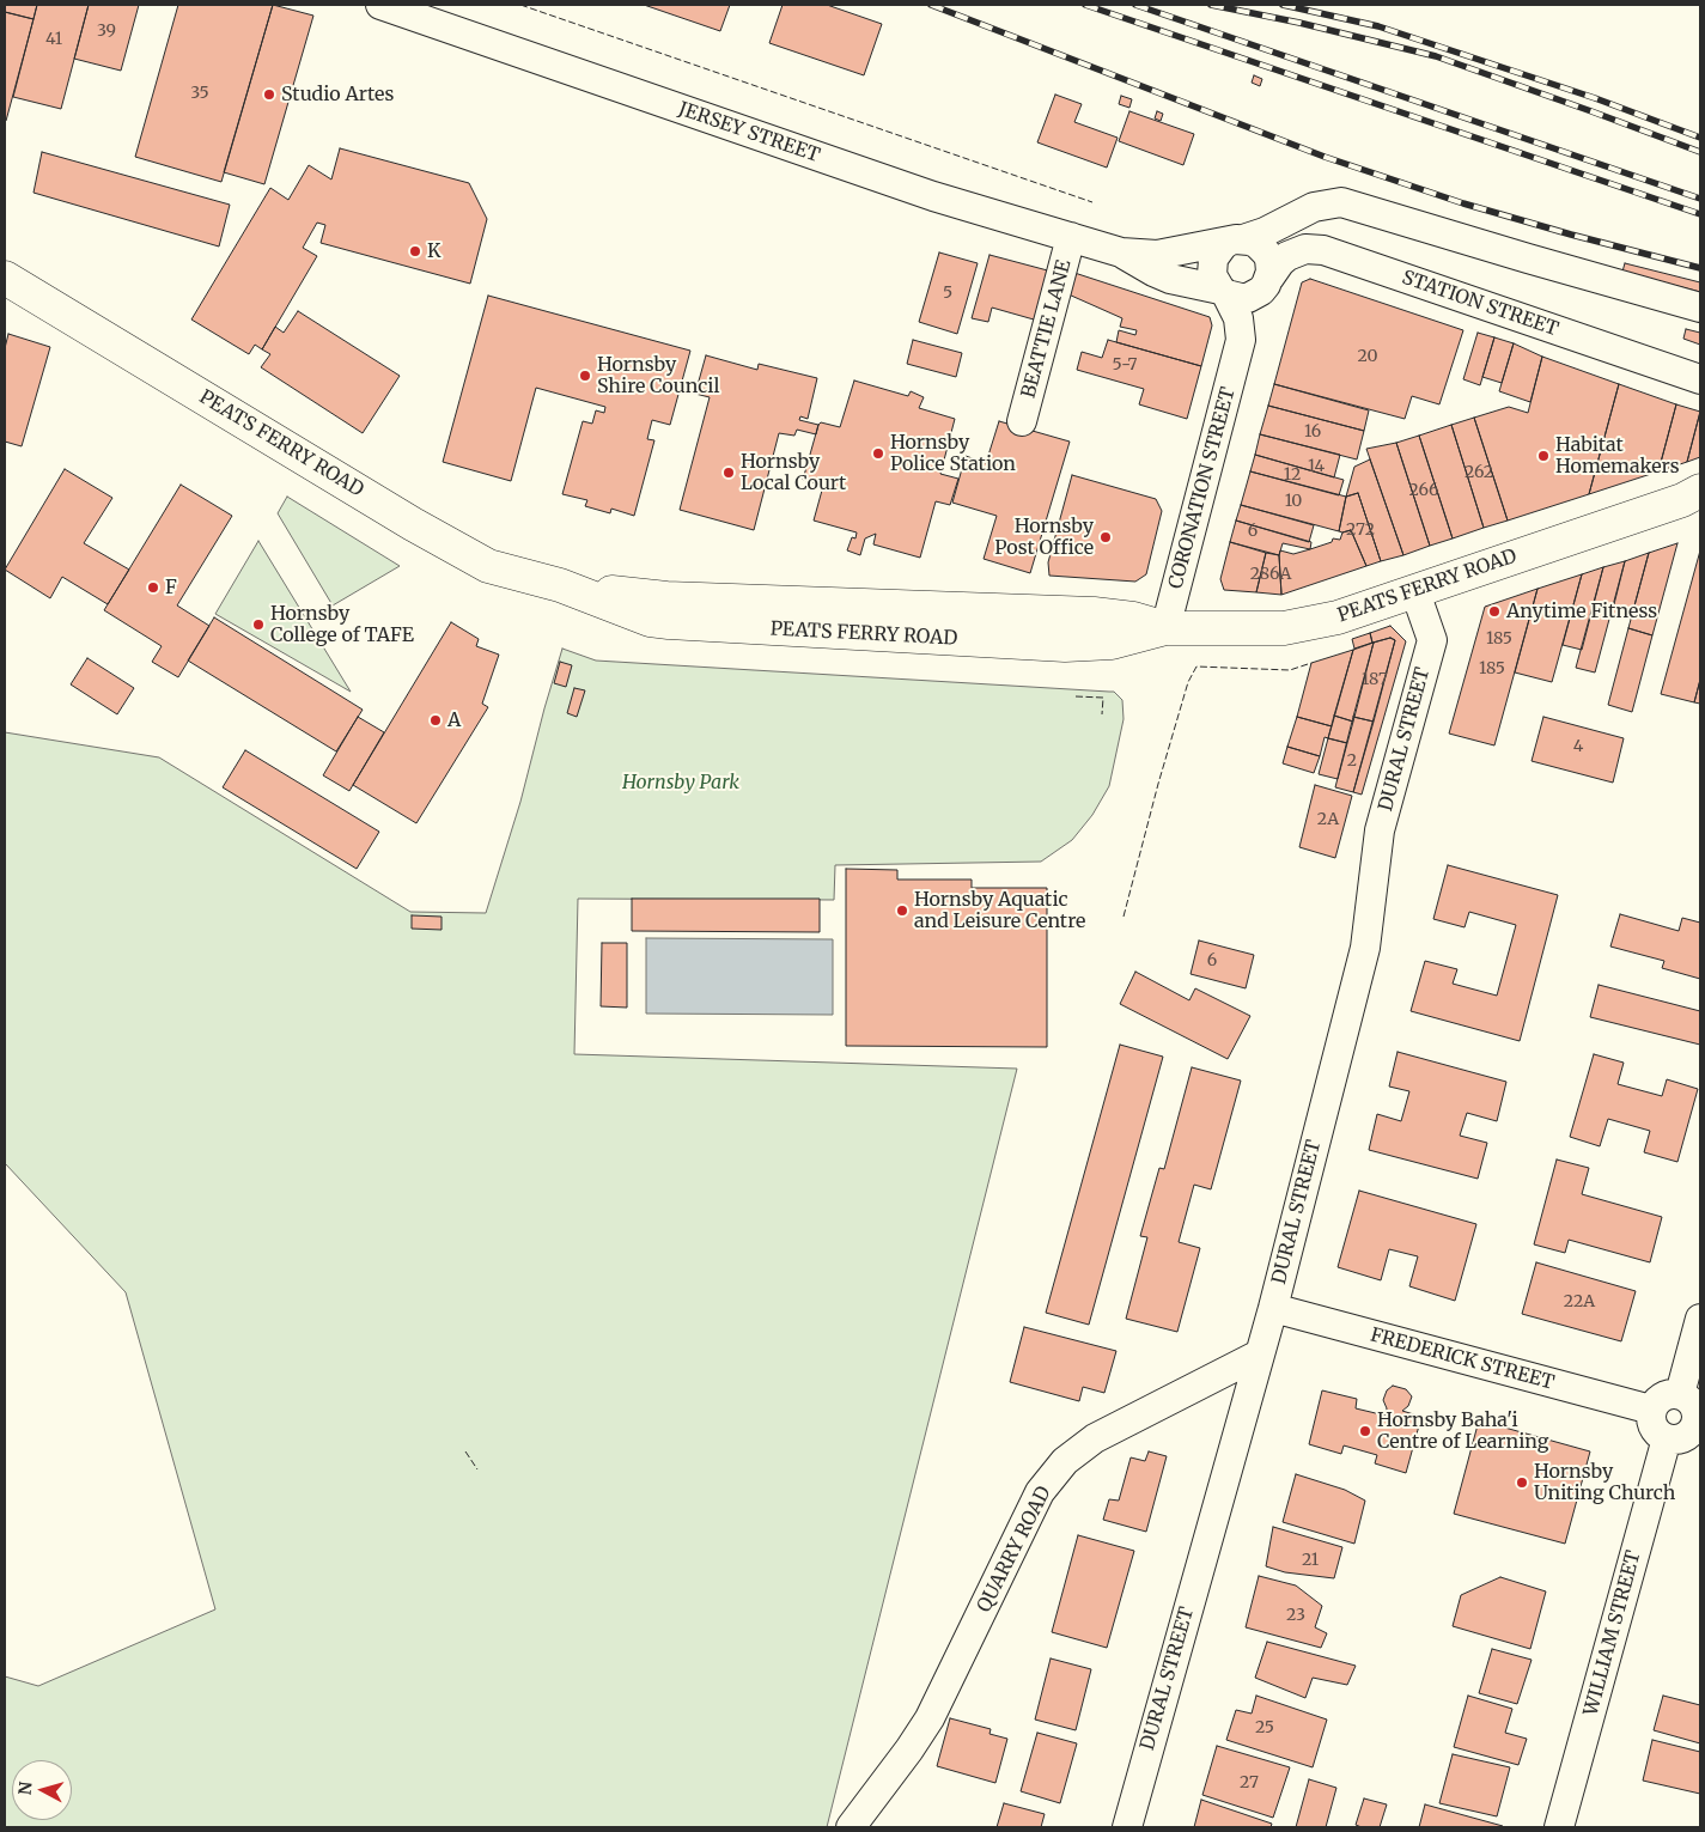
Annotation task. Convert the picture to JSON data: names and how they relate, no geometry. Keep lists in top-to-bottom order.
{
  "streets": {
    "main road": ["PEATS FERRY ROAD"],
    "street": [
      "JERSEY STREET",
      "STATION STREET",
      "BEATTIE LANE",
      "CORONATION STREET",
      "DURAL STREET",
      "FREDERICK STREET",
      "QUARRY ROAD",
      "WILLIAM STREET"
    ]
  },
  "crossings": [
    ["JERSEY STREET", "STATION STREET"],
    ["JERSEY STREET", "BEATTIE LANE"],
    ["JERSEY STREET", "CORONATION STREET"],
    ["STATION STREET", "CORONATION STREET"],
    ["PEATS FERRY ROAD", "CORONATION STREET"],
    ["PEATS FERRY ROAD", "DURAL STREET"],
    ["DURAL STREET", "FREDERICK STREET"],
    ["DURAL STREET", "QUARRY ROAD"],
    ["FREDERICK STREET", "WILLIAM STREET"]
  ],
  "parks": ["Hornsby Park"],
  "places": [
    "Studio Artes",
    "K",
    "Hornsby Shire Council",
    "Hornsby Police Station",
    "Habitat Homemakers",
    "Hornsby Local Court",
    "Hornsby Post Office",
    "F",
    "Anytime Fitness",
    "Hornsby College of TAFE",
    "A",
    "Hornsby Aquatic and Leisure Centre",
    "Hornsby Baha'i Centre of Learning",
    "Hornsby Uniting Church"
  ],
  "house_numbers": [
    "39",
    "41",
    "35",
    "5",
    "20",
    "5-7",
    "16",
    "14",
    "262",
    "12",
    "266",
    "10",
    "272",
    "6",
    "286A",
    "185",
    "185",
    "187",
    "4",
    "2",
    "2A",
    "6",
    "22A",
    "21",
    "23",
    "25",
    "27"
  ],
  "north": "left"
}
